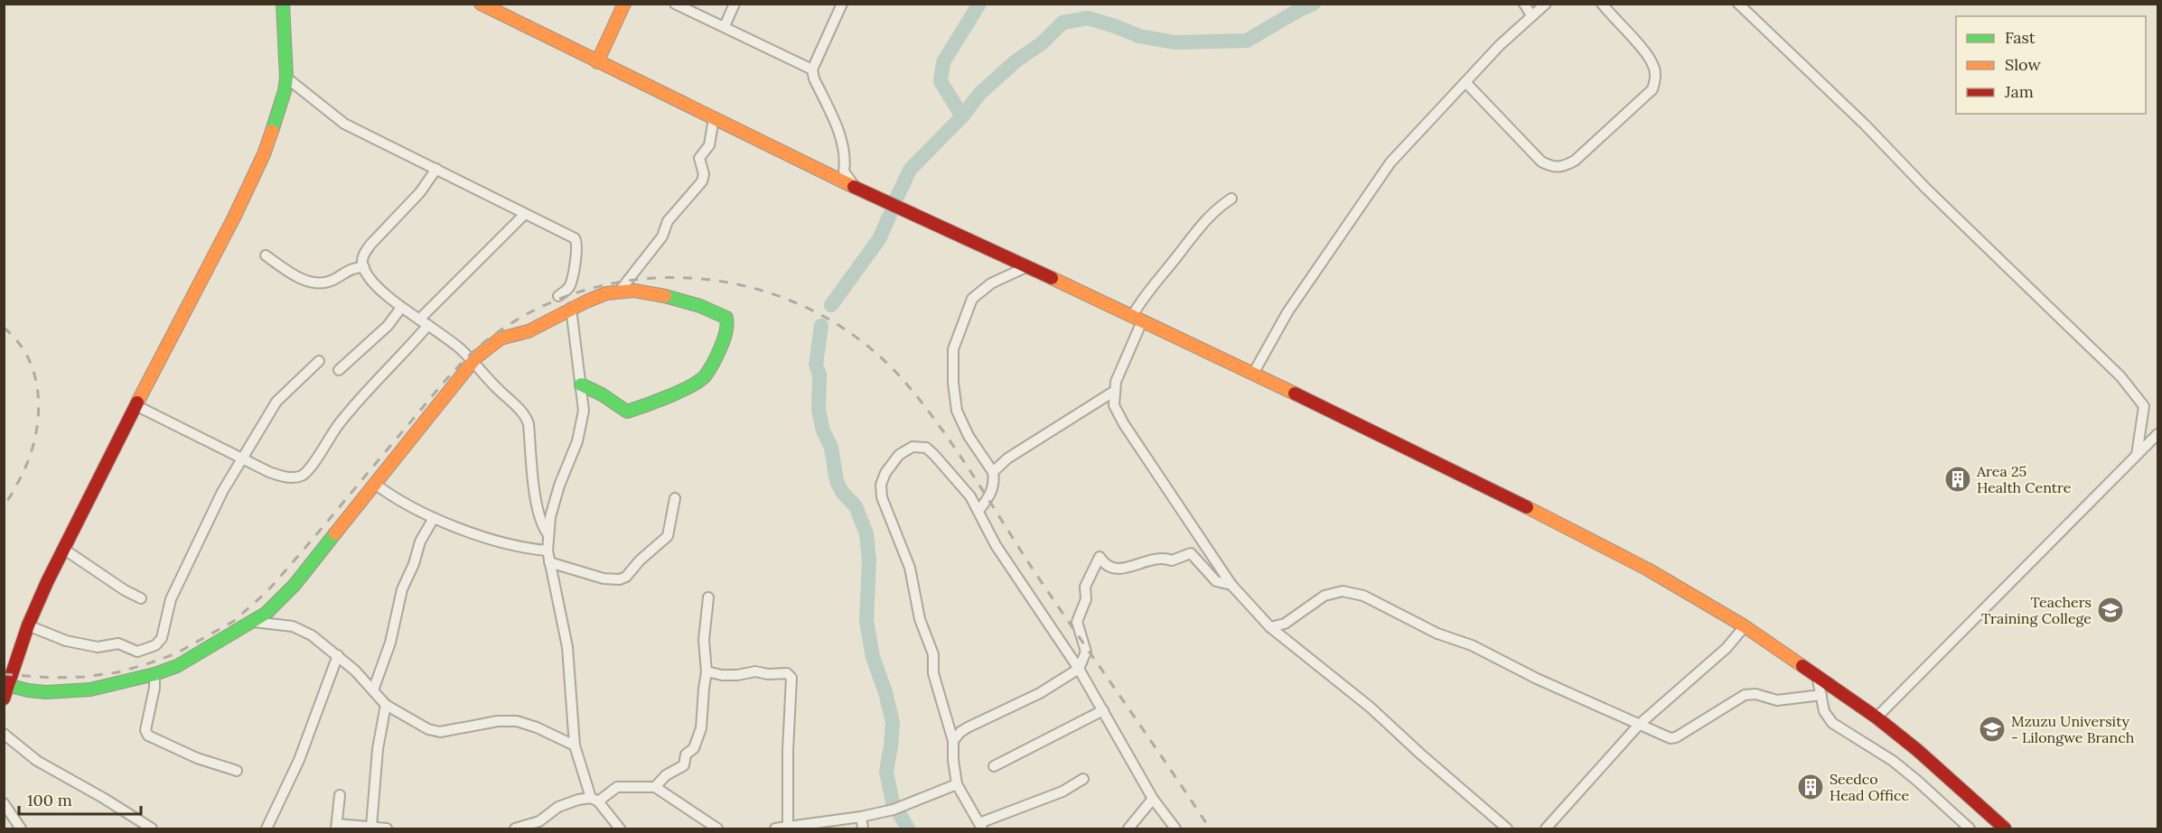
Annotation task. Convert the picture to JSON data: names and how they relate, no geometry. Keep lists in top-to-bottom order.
{
  "places": {
    "building": ["Area 25 Health Centre", "Seedco Head Office"],
    "school or university": ["Teachers Training College", "Mzuzu University - Lilongwe Branch"]
  },
  "legend": ["Fast", "Slow", "Jam"],
  "scale_bar": "100 m"
}
